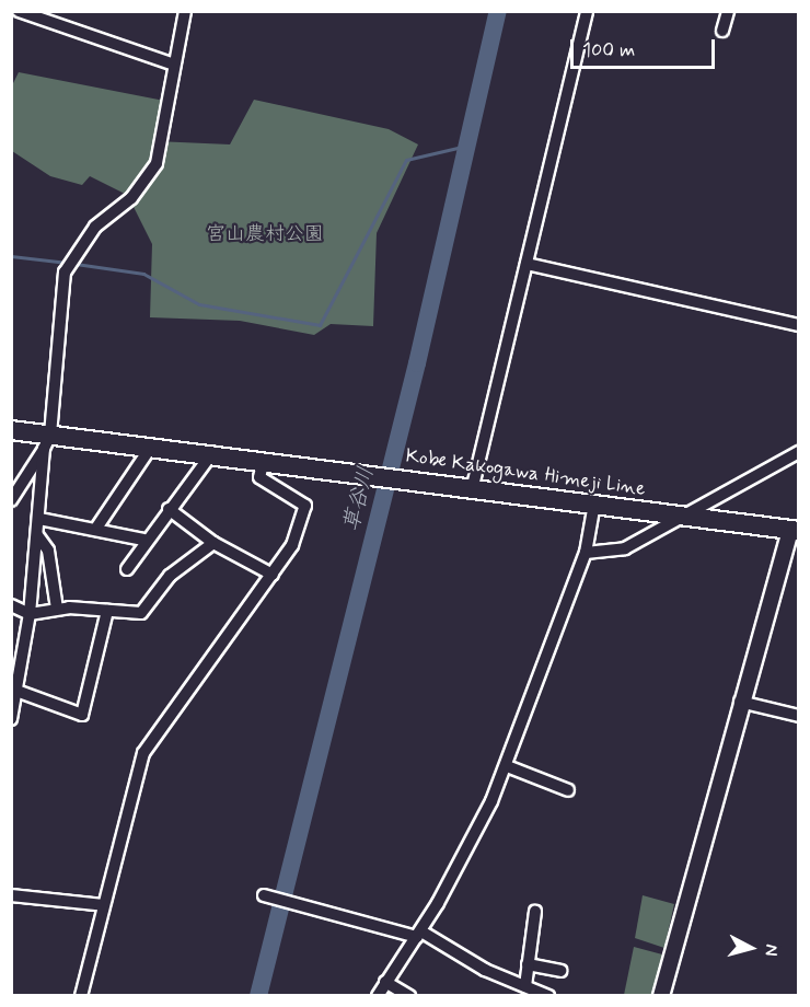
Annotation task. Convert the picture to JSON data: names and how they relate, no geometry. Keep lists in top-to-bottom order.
{
  "streets": {
    "main road": ["Kobe Kakogawa Himeji Line"]
  },
  "water": ["草谷川"],
  "parks": ["宮山農村公園"],
  "scale_bar": "100 m",
  "north": "right"
}
